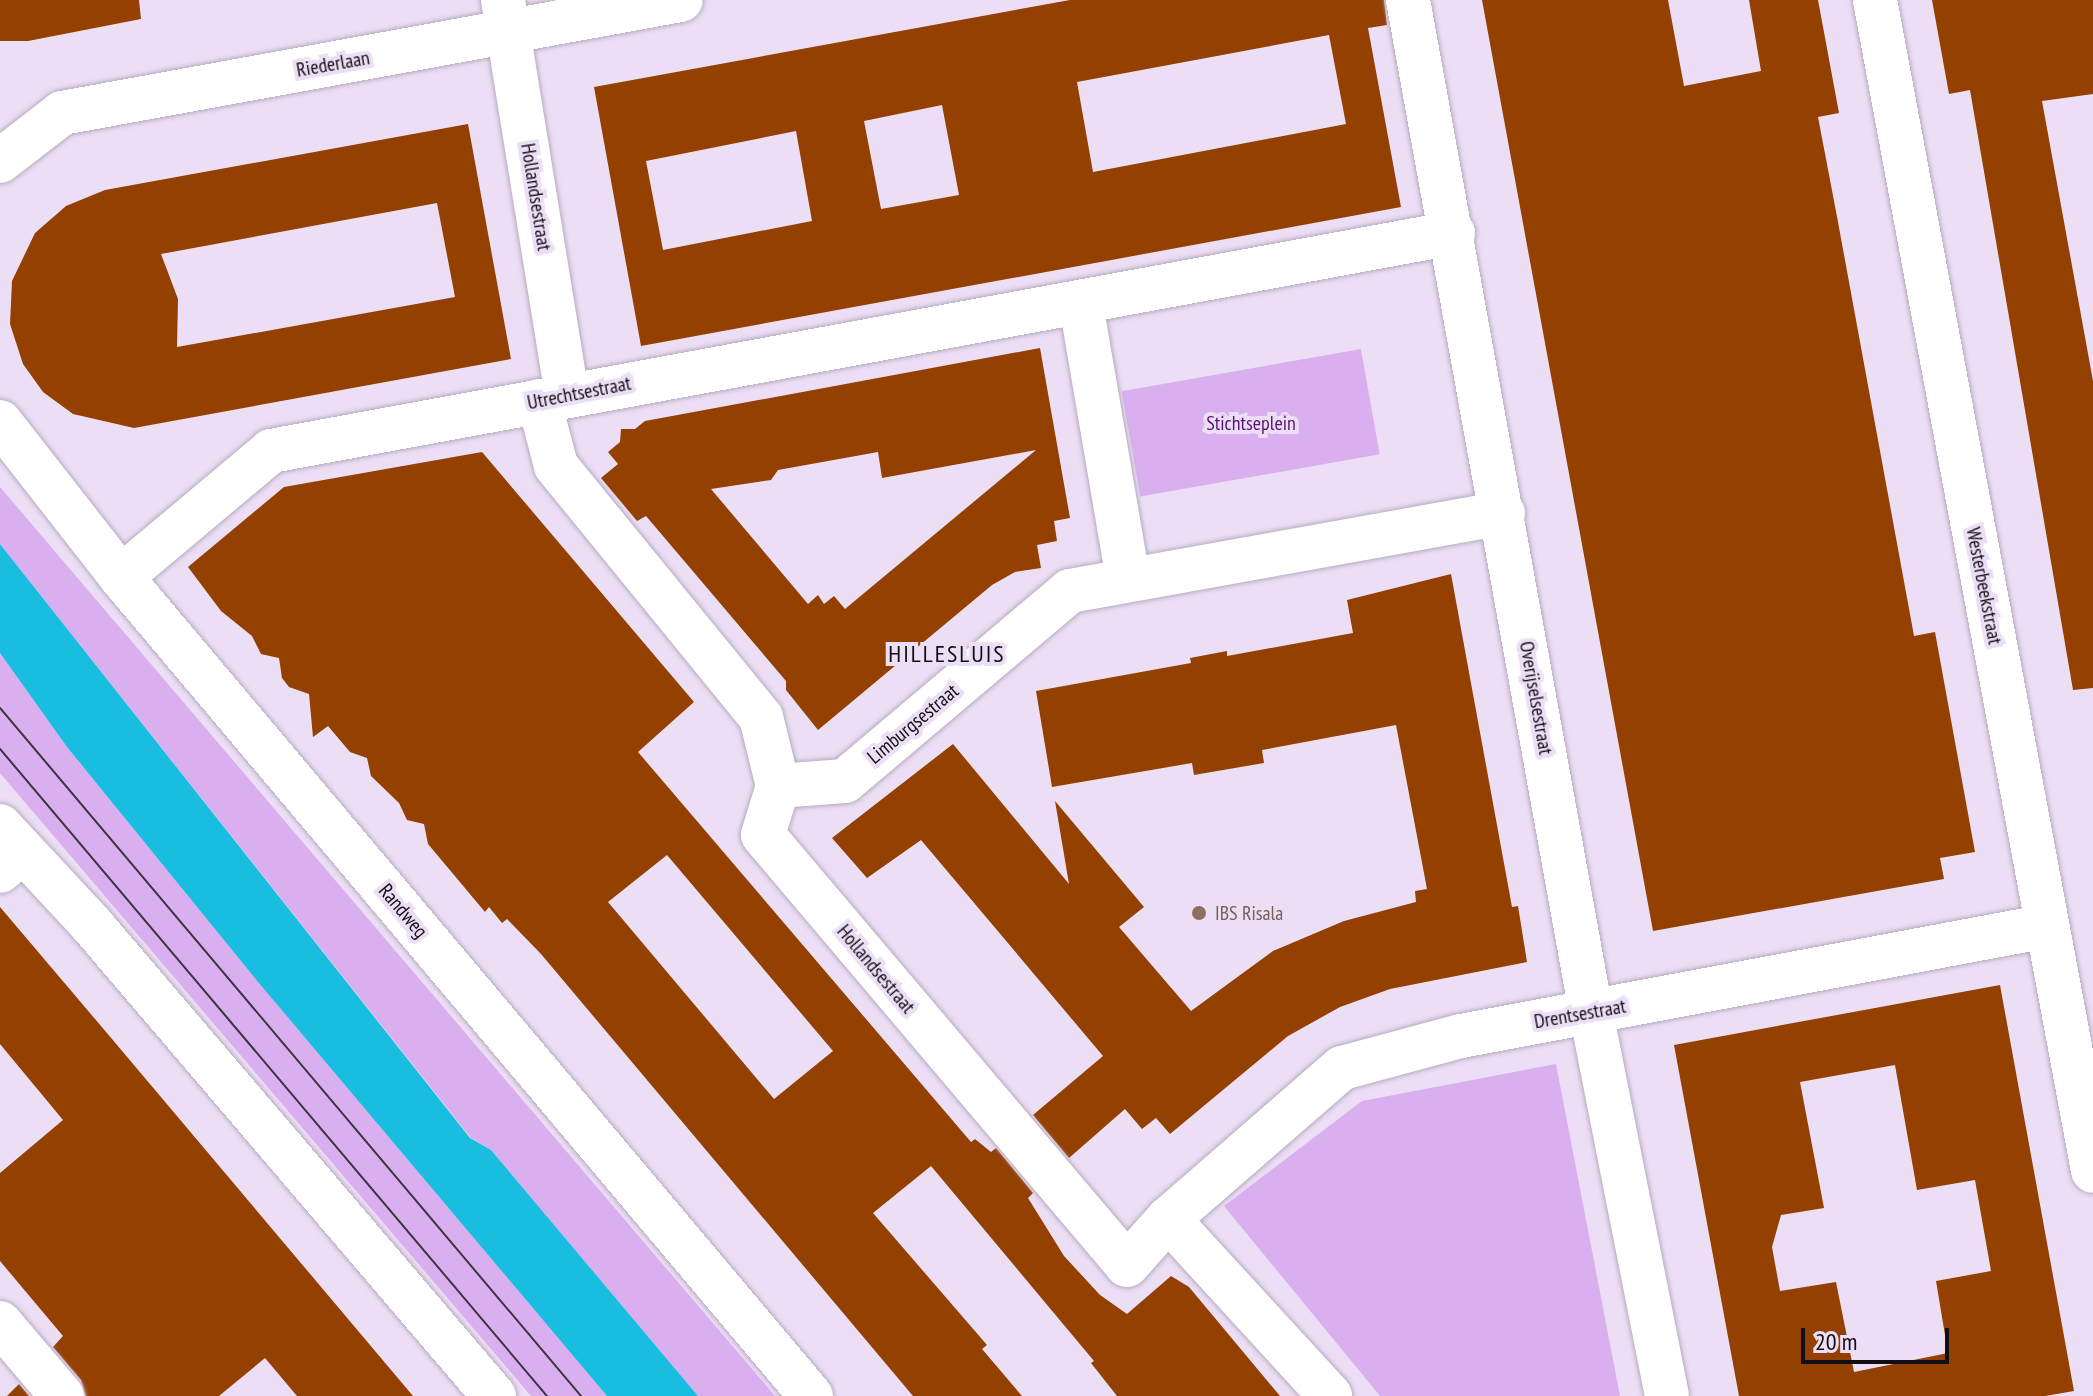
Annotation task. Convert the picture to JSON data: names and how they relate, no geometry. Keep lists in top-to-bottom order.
{
  "streets": {
    "street": [
      "Riederlaan",
      "Hollandsestraat",
      "Utrechtsestraat",
      "Westerbeekstraat",
      "Overijselsestraat",
      "Limburgsestraat",
      "Randweg",
      "Drentsestraat"
    ]
  },
  "crossings": [
    ["Riederlaan", "Hollandsestraat"],
    ["Hollandsestraat", "Utrechtsestraat"],
    ["Hollandsestraat", "Limburgsestraat"],
    ["Hollandsestraat", "Drentsestraat"],
    ["Utrechtsestraat", "Randweg"],
    ["Westerbeekstraat", "Drentsestraat"],
    ["Overijselsestraat", "Drentsestraat"]
  ],
  "districts": ["HILLESLUIS"],
  "parks": ["Stichtseplein"],
  "places": ["IBS Risala"],
  "scale_bar": "20 m"
}
